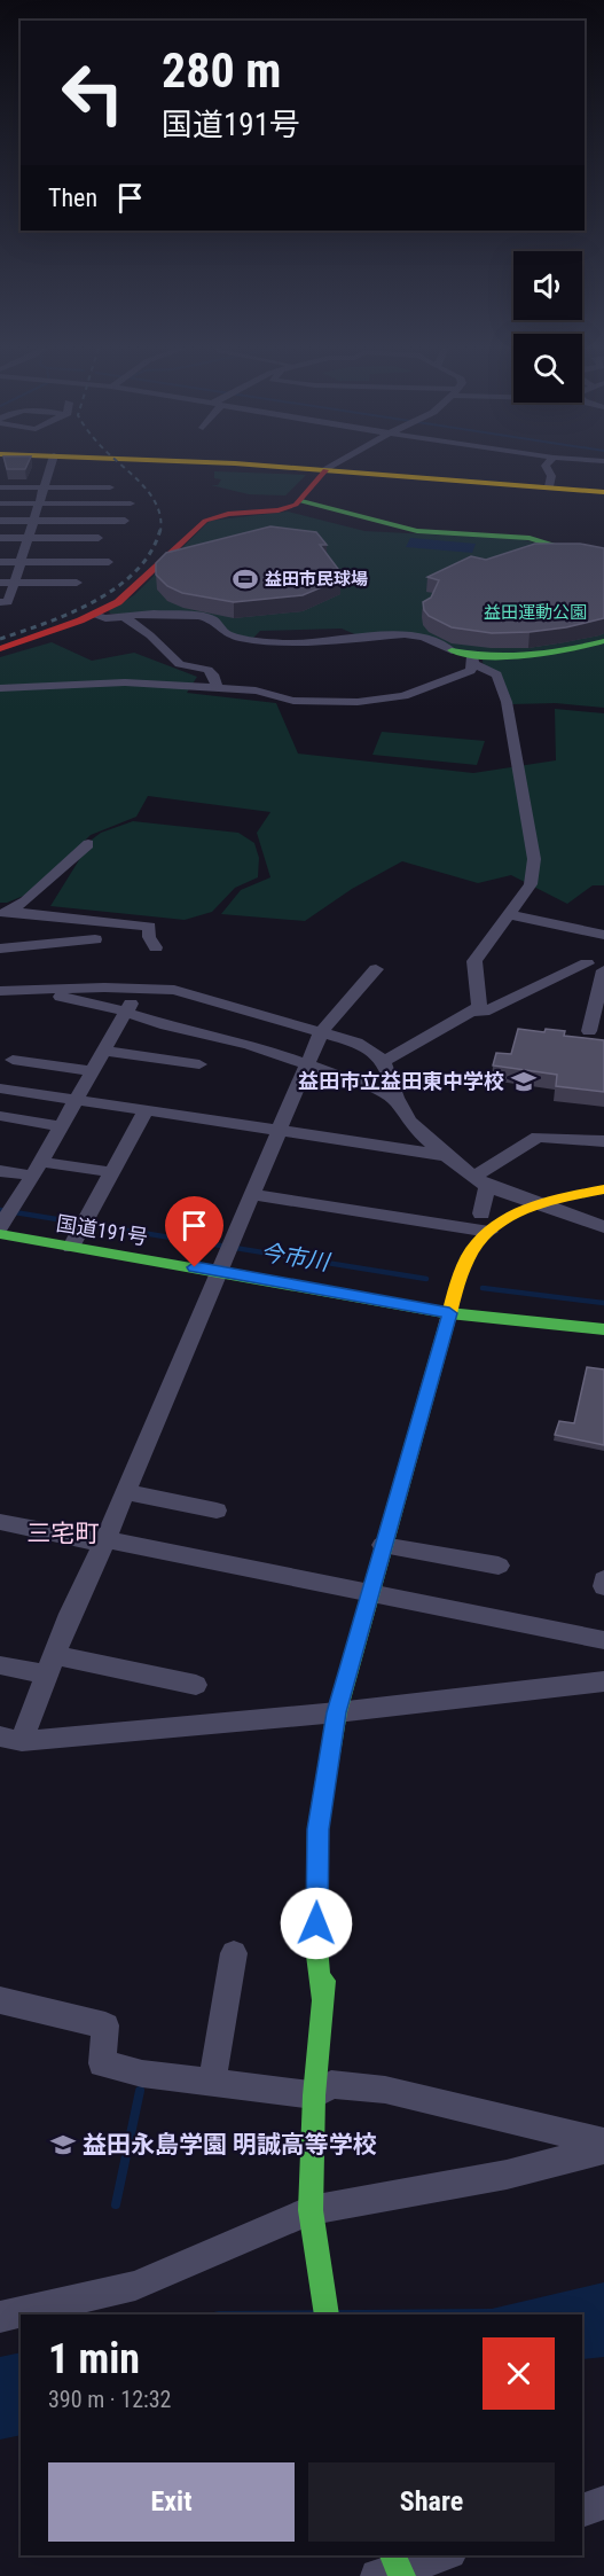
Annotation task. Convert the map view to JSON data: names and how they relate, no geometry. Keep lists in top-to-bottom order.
{
  "streets": {
    "main road": ["国道191号"]
  },
  "districts": ["三宅町"],
  "water": ["今市川"],
  "parks": ["益田運動公園"],
  "places": {
    "sports": ["益田市民球場"],
    "school or university": ["益田市立益田東中学校", "益田永島学園 明誠高等学校"]
  },
  "page": {
    "turn": ["280 m", "国道191号"],
    "then": "Then",
    "heading": ["1 min", "390 m · 12:32"],
    "buttons": ["Exit", "Share"]
  }
}
